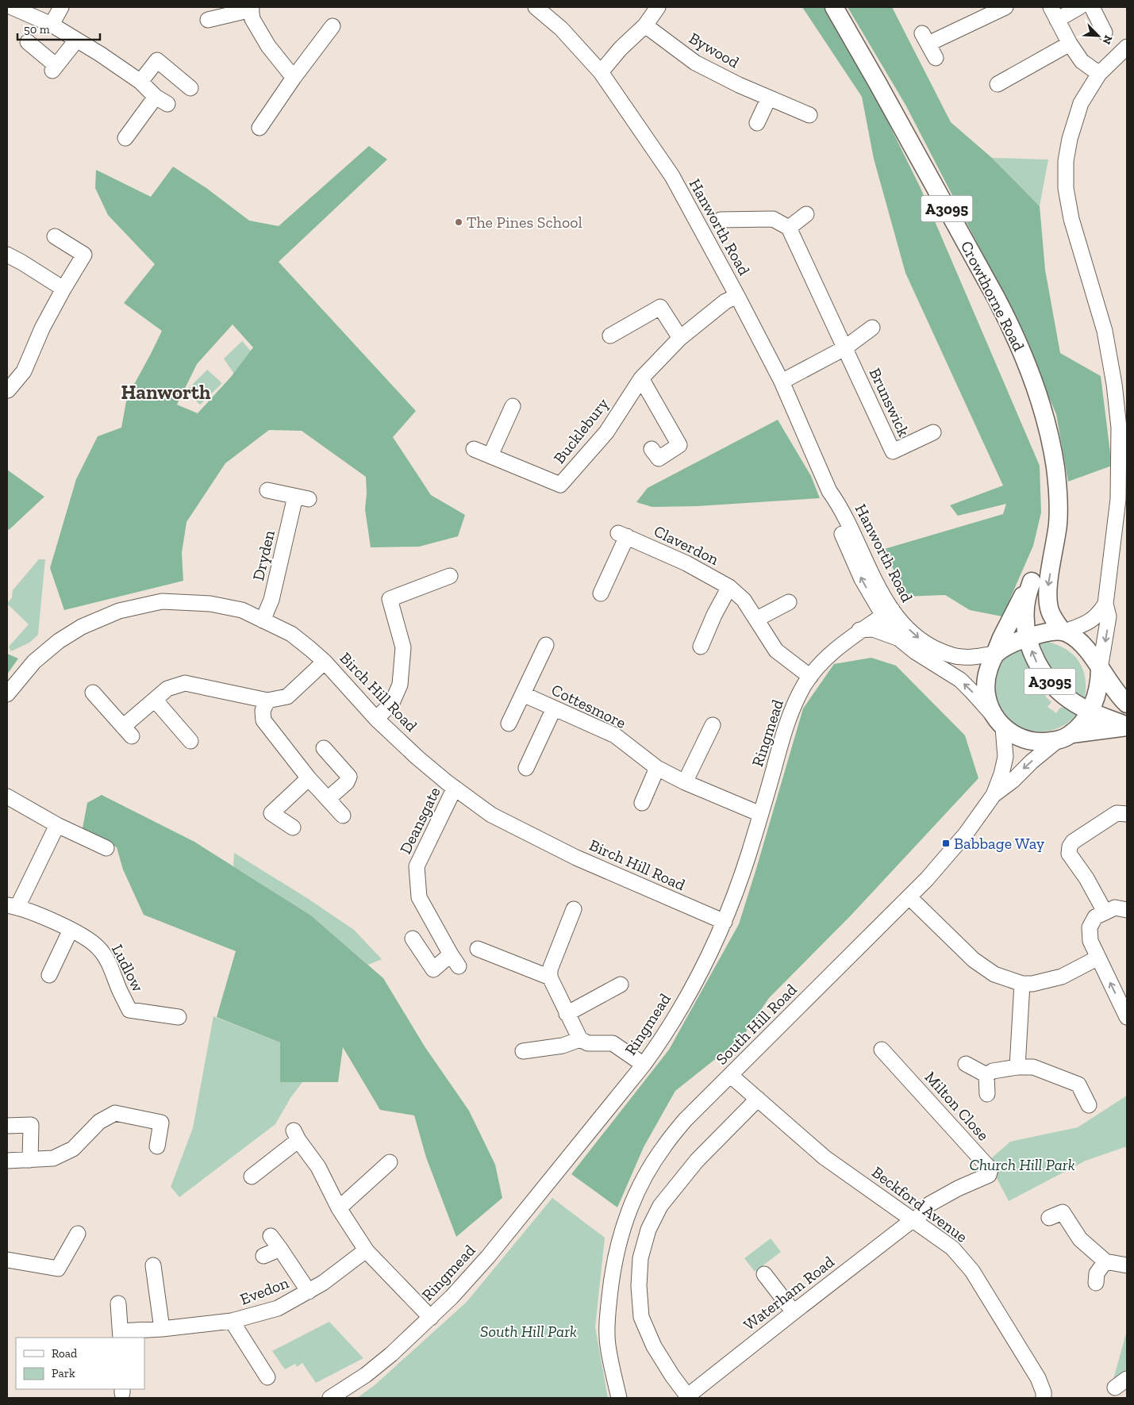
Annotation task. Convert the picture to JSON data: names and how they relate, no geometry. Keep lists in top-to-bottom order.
{
  "streets": {
    "main road": ["A3095", "Crowthorne Road"],
    "street": [
      "Bywood",
      "Hanworth Road",
      "Brunswick",
      "Bucklebury",
      "Claverdon",
      "Dryden",
      "Birch Hill Road",
      "Cottesmore",
      "Ringmead",
      "Deansgate",
      "Ludlow",
      "South Hill Road",
      "Milton Close",
      "Beckford Avenue",
      "Evedon",
      "Waterham Road"
    ]
  },
  "crossings": [
    ["A3095", "Crowthorne Road"],
    ["A3095", "South Hill Road"],
    ["Hanworth Road", "Crowthorne Road"],
    ["Hanworth Road", "Bucklebury"],
    ["Hanworth Road", "Ringmead"],
    ["Claverdon", "Ringmead"],
    ["Dryden", "Birch Hill Road"],
    ["Birch Hill Road", "Ringmead"],
    ["Birch Hill Road", "Deansgate"],
    ["Cottesmore", "Ringmead"],
    ["South Hill Road", "Beckford Avenue"],
    ["Milton Close", "Beckford Avenue"],
    ["Milton Close", "Waterham Road"],
    ["Beckford Avenue", "Waterham Road"]
  ],
  "districts": ["Hanworth"],
  "parks": ["Church Hill Park", "South Hill Park"],
  "places": {
    "other": ["The Pines School"],
    "transit": ["Babbage Way"]
  },
  "legend": ["Road", "Park"],
  "scale_bar": "50 m",
  "north": "bottom right"
}
